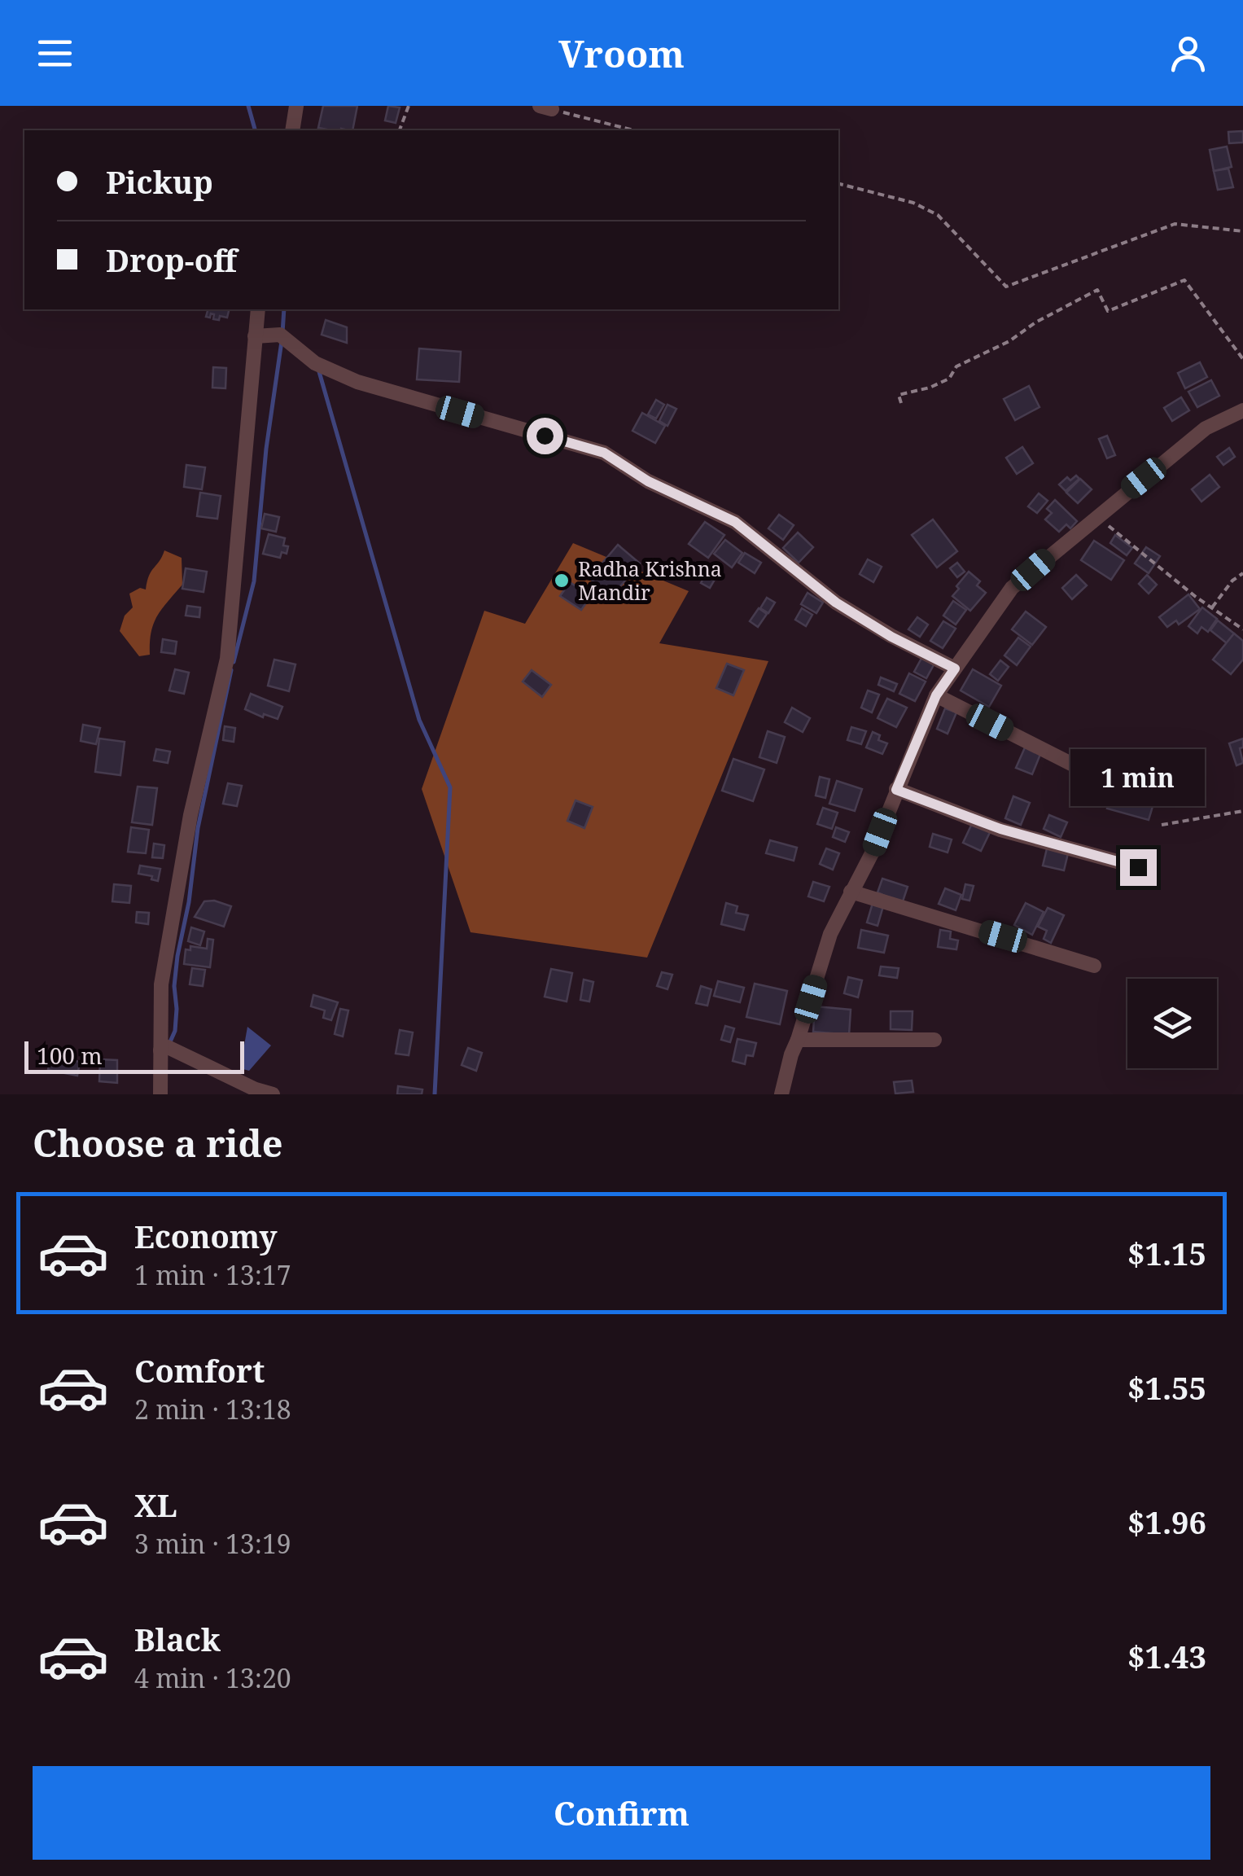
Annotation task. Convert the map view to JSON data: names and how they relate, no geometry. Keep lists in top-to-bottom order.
{
  "places": ["Radha Krishna Mandir"],
  "scale_bar": "100 m",
  "page": {
    "header": "Vroom",
    "banner": ["Pickup", "Drop-off"],
    "bubble": "1 min",
    "scale": "100 m",
    "heading": "Choose a ride",
    "list": [
      {
        "name": "Economy",
        "note": "1 min · 13:17",
        "value": "$1.15"
      },
      {
        "name": "Comfort",
        "note": "2 min · 13:18",
        "value": "$1.55"
      },
      {
        "name": "XL",
        "note": "3 min · 13:19",
        "value": "$1.96"
      },
      {
        "name": "Black",
        "note": "4 min · 13:20",
        "value": "$1.43"
      }
    ],
    "buttons": "Confirm"
  }
}
